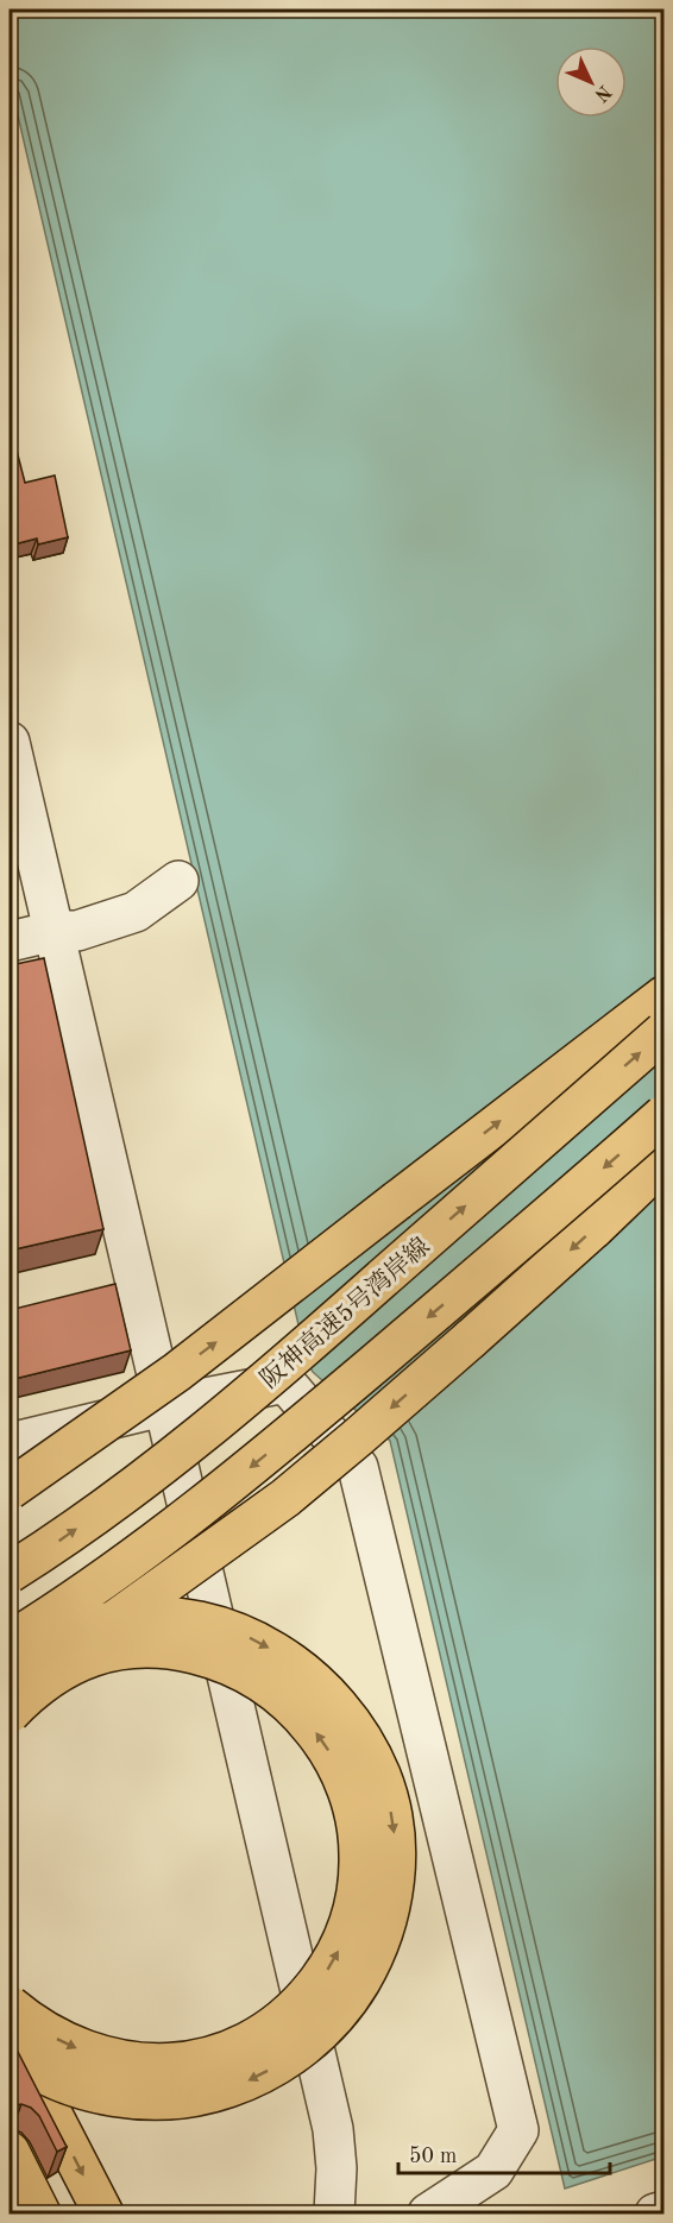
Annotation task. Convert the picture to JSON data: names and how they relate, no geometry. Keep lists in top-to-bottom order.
{
  "streets": {
    "highway": ["阪神高速5号湾岸線"]
  },
  "scale_bar": "50 m",
  "north": "bottom right"
}
